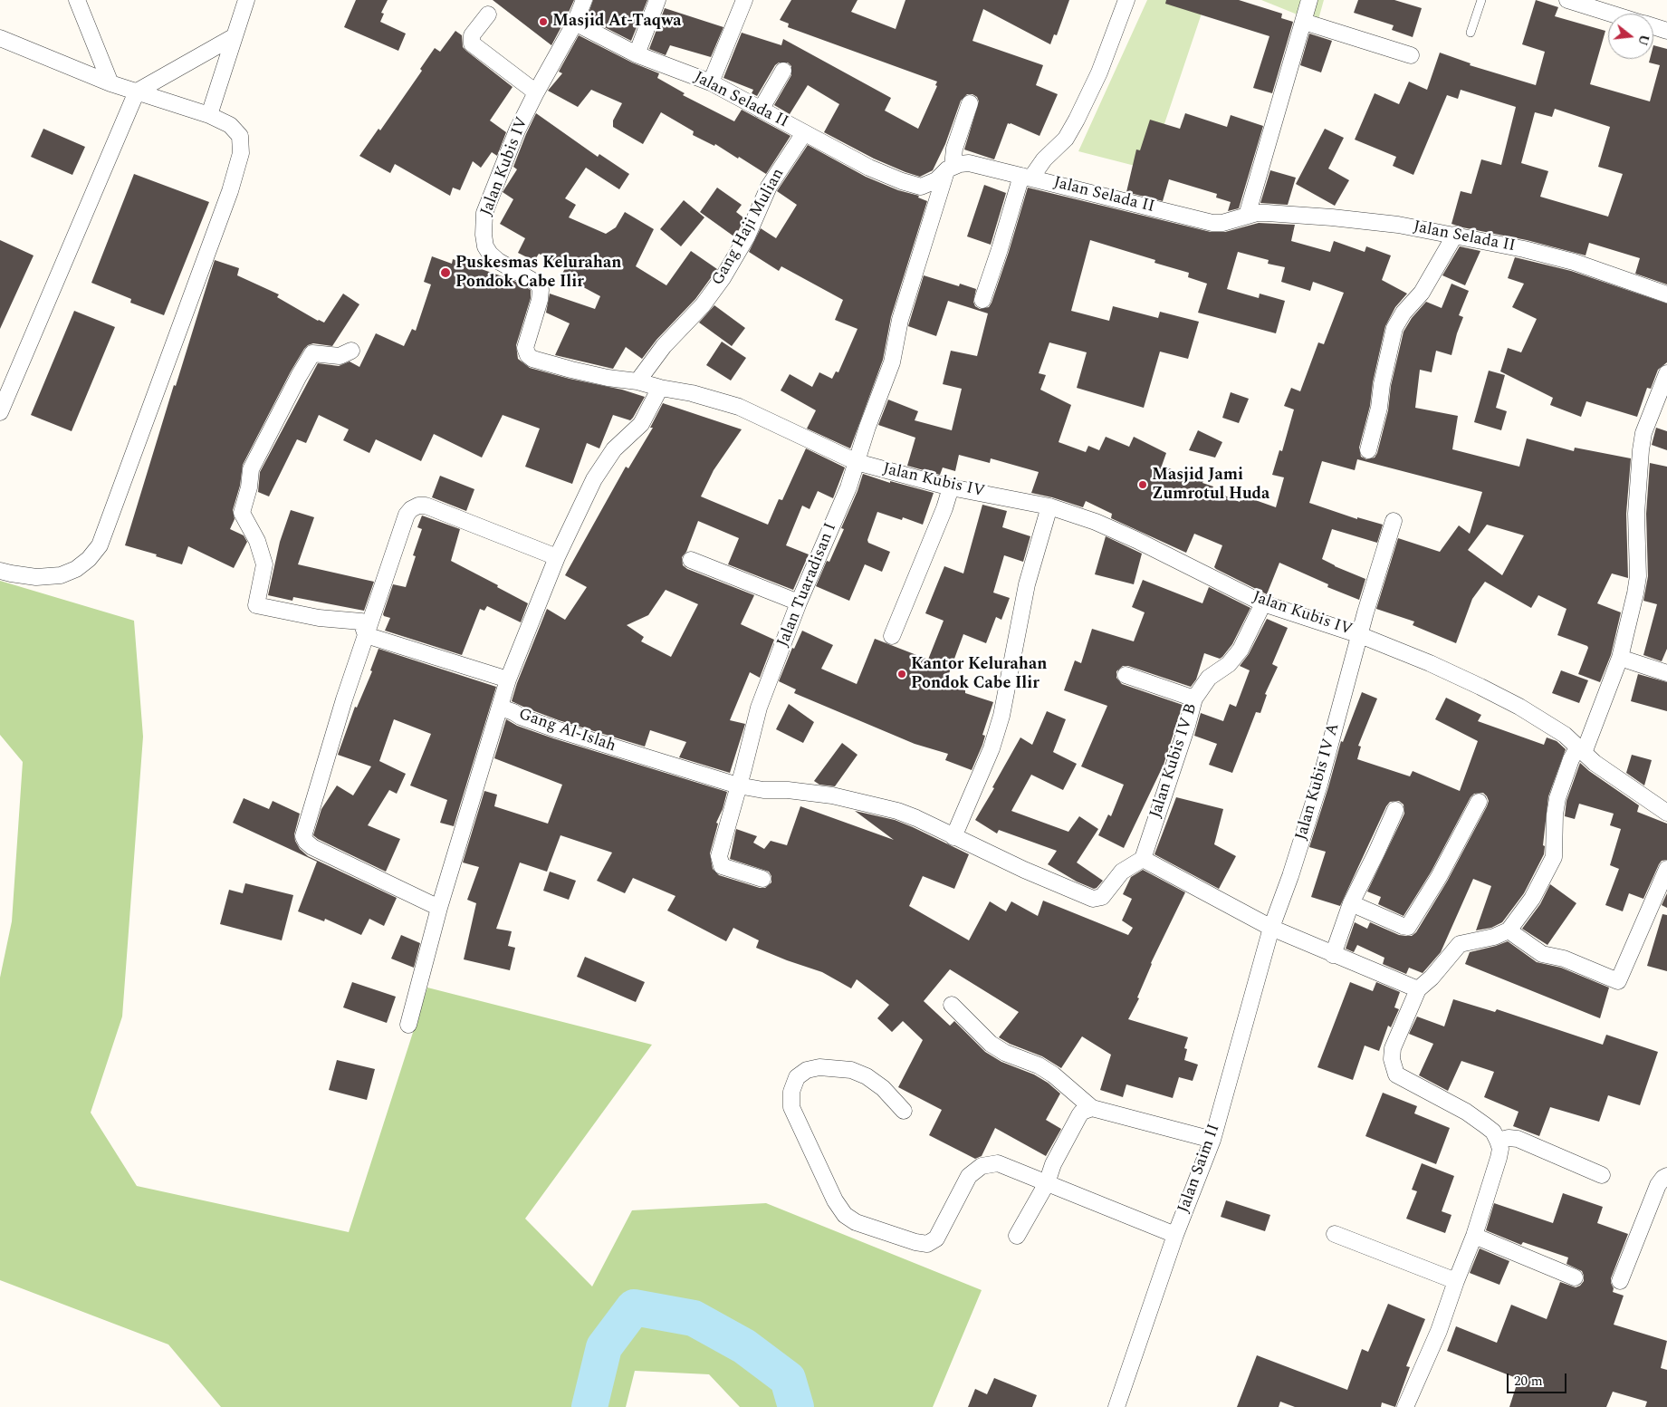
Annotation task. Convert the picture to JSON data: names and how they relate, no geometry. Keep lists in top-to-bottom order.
{
  "streets": {
    "street": [
      "Jalan Selada II",
      "Jalan Kubis IV",
      "Gang Haji Mulian",
      "Jalan Tuaradisan I",
      "Gang Al-Islah",
      "Jalan Kubis IV B",
      "Jalan Kubis IV A",
      "Jalan Saim II"
    ]
  },
  "crossings": [
    ["Jalan Selada II", "Jalan Kubis IV"],
    ["Jalan Selada II", "Gang Haji Mulian"],
    ["Jalan Selada II", "Jalan Tuaradisan I"],
    ["Jalan Kubis IV", "Gang Haji Mulian"],
    ["Jalan Kubis IV", "Jalan Tuaradisan I"],
    ["Jalan Kubis IV", "Gang Al-Islah"],
    ["Jalan Kubis IV", "Jalan Kubis IV B"],
    ["Jalan Kubis IV", "Jalan Kubis IV A"],
    ["Jalan Tuaradisan I", "Gang Al-Islah"],
    ["Gang Al-Islah", "Jalan Kubis IV B"],
    ["Jalan Kubis IV A", "Jalan Saim II"]
  ],
  "places": [
    "Masjid At-Taqwa",
    "Puskesmas Kelurahan Pondok Cabe Ilir",
    "Masjid Jami Zumrotul Huda",
    "Kantor Kelurahan Pondok Cabe Ilir"
  ],
  "scale_bar": "20 m",
  "north": "right"
}
